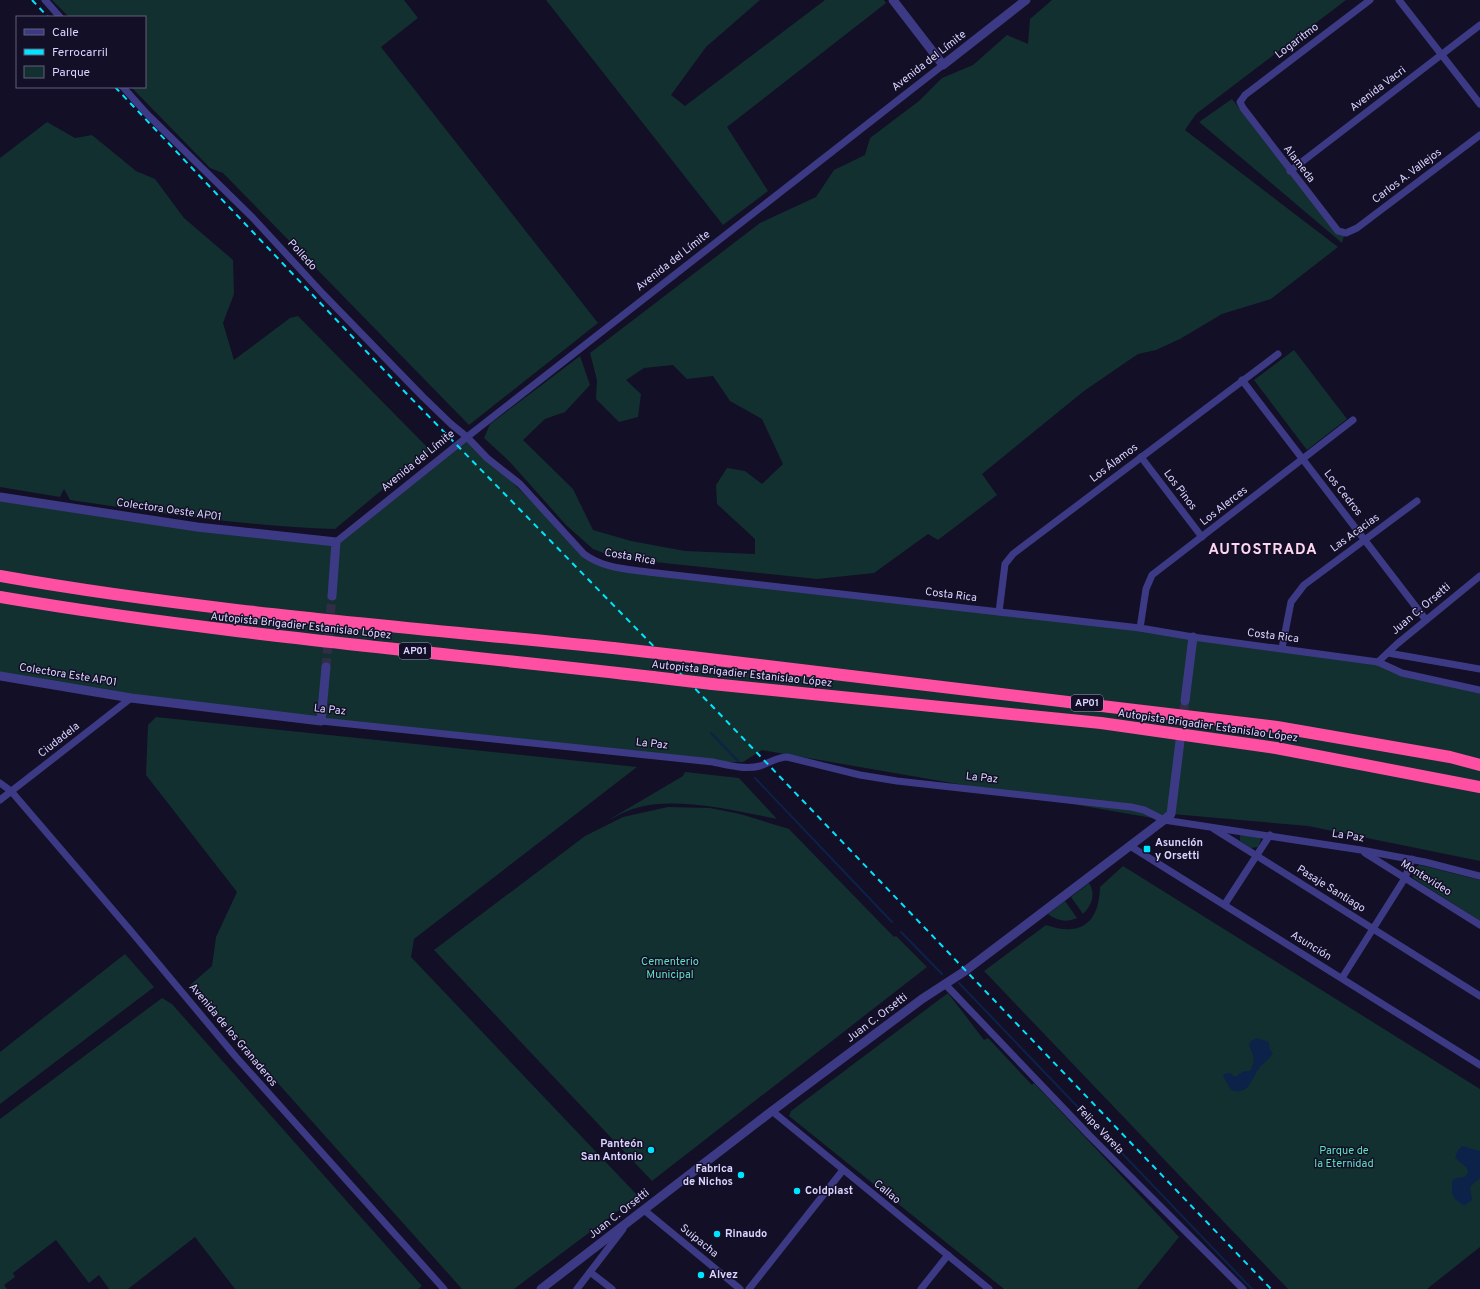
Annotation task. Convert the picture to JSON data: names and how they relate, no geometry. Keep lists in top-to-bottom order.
{
  "streets": {
    "highway": ["Autopista Brigadier Estanislao López", "AP01"],
    "street": [
      "Logaritmo",
      "Avenida del Límite",
      "Avenida Vacri",
      "Alameda",
      "Carlos A. Vallejos",
      "Polledo",
      "Los Álamos",
      "Los Pinos",
      "Los Cedros",
      "Los Alerces",
      "Colectora Oeste AP01",
      "Las Acacias",
      "Costa Rica",
      "Juan C. Orsetti",
      "Colectora Este AP01",
      "La Paz",
      "Ciudadela",
      "Montevideo",
      "Pasaje Santiago",
      "Asunción",
      "Avenida de los Granaderos",
      "Felipe Varela",
      "Callao",
      "Suipacha"
    ]
  },
  "crossings": [
    ["Logaritmo", "Alameda"],
    ["Avenida del Límite", "Polledo"],
    ["Avenida del Límite", "Colectora Oeste AP01"],
    ["Avenida del Límite", "Costa Rica"],
    ["Avenida Vacri", "Alameda"],
    ["Alameda", "Carlos A. Vallejos"],
    ["Polledo", "Costa Rica"],
    ["Los Álamos", "Los Pinos"],
    ["Los Álamos", "Los Cedros"],
    ["Los Álamos", "Costa Rica"],
    ["Los Pinos", "Los Alerces"],
    ["Los Cedros", "Los Alerces"],
    ["Los Cedros", "Las Acacias"],
    ["Los Cedros", "Juan C. Orsetti"],
    ["Los Alerces", "Costa Rica"],
    ["Las Acacias", "Costa Rica"],
    ["Costa Rica", "Juan C. Orsetti"],
    ["Juan C. Orsetti", "La Paz"],
    ["Juan C. Orsetti", "Pasaje Santiago"],
    ["Juan C. Orsetti", "Asunción"],
    ["Juan C. Orsetti", "Felipe Varela"],
    ["Juan C. Orsetti", "Callao"],
    ["Juan C. Orsetti", "Suipacha"],
    ["Colectora Este AP01", "La Paz"],
    ["Colectora Este AP01", "Ciudadela"],
    ["La Paz", "Ciudadela"],
    ["La Paz", "Montevideo"],
    ["La Paz", "Pasaje Santiago"],
    ["Ciudadela", "Avenida de los Granaderos"]
  ],
  "districts": ["AUTOSTRADA"],
  "parks": ["Cementerio Municipal", "Parque de la Eternidad"],
  "places": {
    "transit": ["Asunción y Orsetti"],
    "other": [
      "Panteón San Antonio",
      "Fabrica de Nichos",
      "Coldplast",
      "Rinaudo",
      "Alvez"
    ]
  },
  "legend": ["Calle", "Ferrocarril", "Parque"]
}
